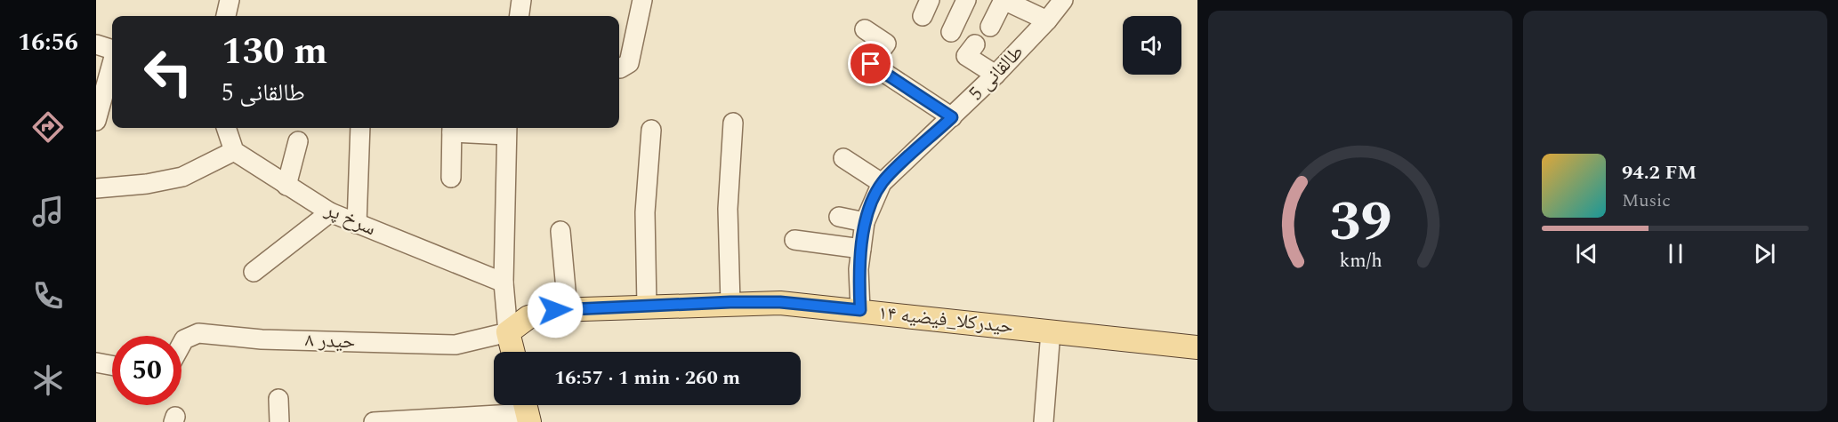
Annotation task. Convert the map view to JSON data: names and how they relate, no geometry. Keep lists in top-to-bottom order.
{
  "streets": {
    "main road": ["حیدرکلا_فیضیه ۱۴"],
    "street": ["طالقانی 5", "سرخ پر", "حیدر ۸"]
  },
  "crossings": [
    ["طالقانی 5", "حیدرکلا_فیضیه ۱۴"],
    ["حیدرکلا_فیضیه ۱۴", "حیدر ۸"]
  ],
  "page": {
    "tabs": "16:56",
    "turn": ["130 m", "طالقانی 5"],
    "song": ["94.2 FM", "Music"],
    "limit": "50",
    "trip": "16:57 · 1 min · 260 m",
    "gauge": ["39", "km/h"]
  }
}
